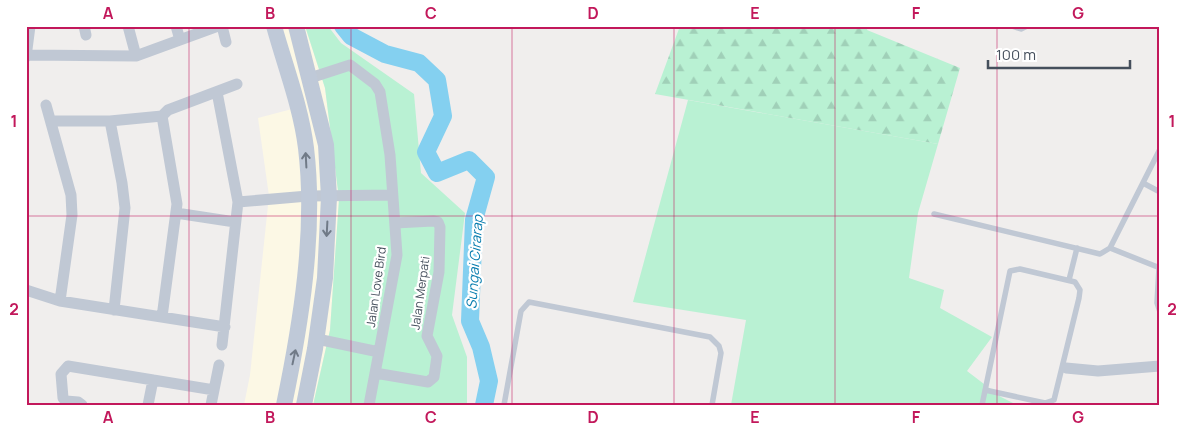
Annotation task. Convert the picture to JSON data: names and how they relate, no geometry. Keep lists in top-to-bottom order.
{
  "streets": {
    "street": ["Jalan Love Bird", "Jalan Merpati"]
  },
  "crossings": [
    ["Jalan Love Bird", "Jalan Merpati"]
  ],
  "water": ["Sungai Cirarap"],
  "scale_bar": "100 m",
  "grid": {
    "columns": [
      "A",
      "B",
      "C",
      "D",
      "E",
      "F",
      "G"
    ],
    "rows": ["1", "2"]
  }
}
